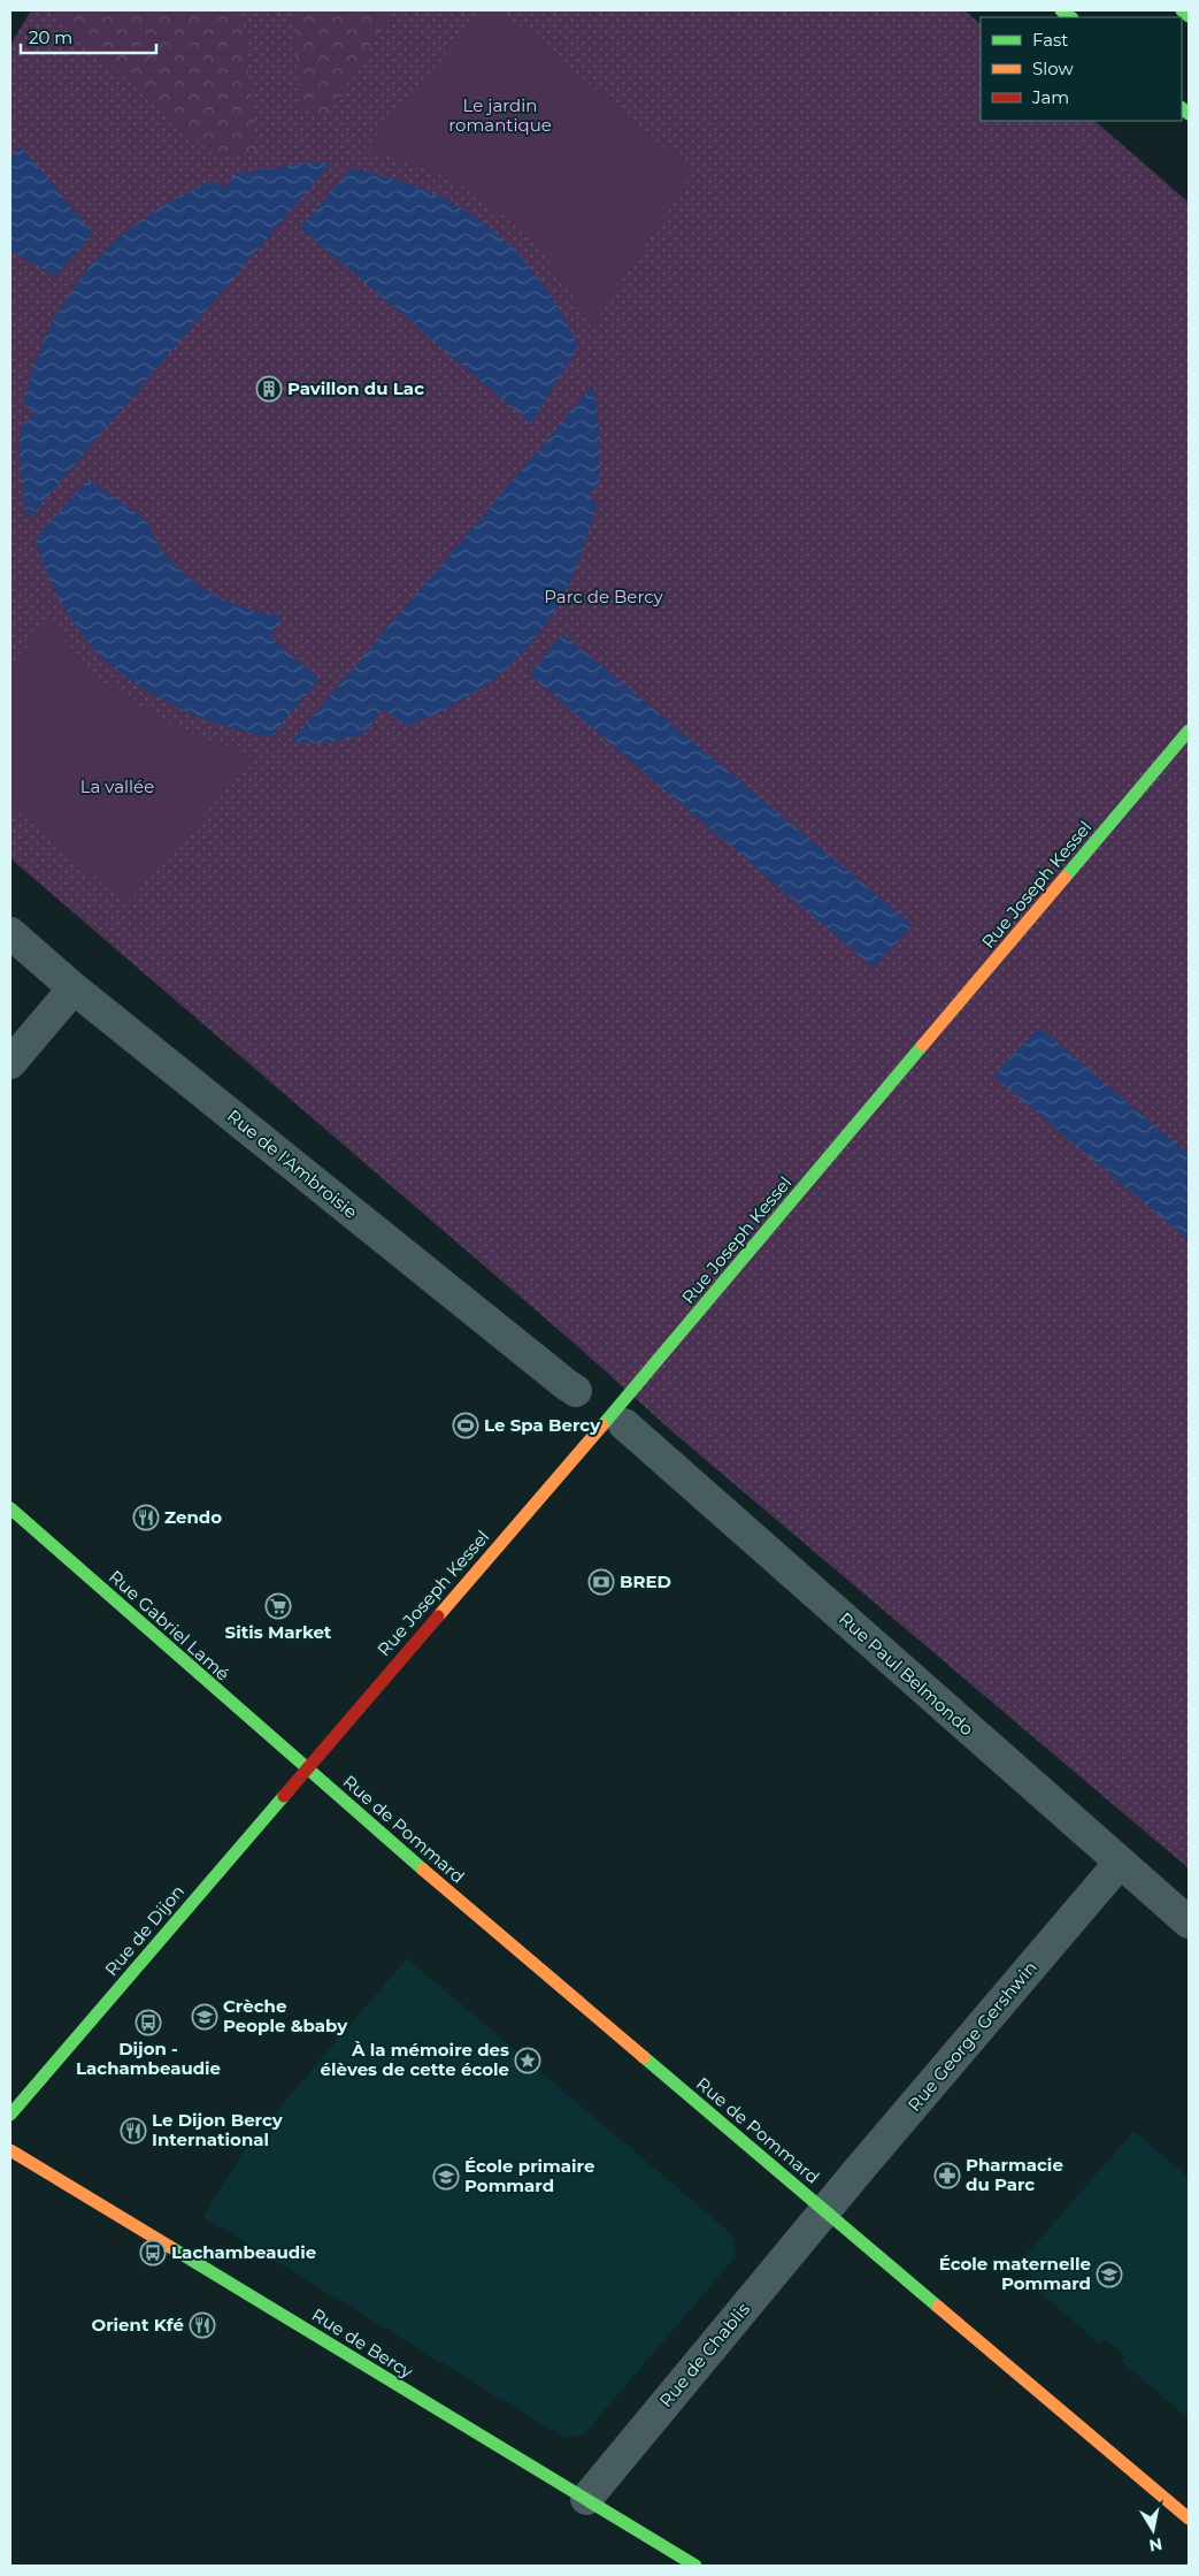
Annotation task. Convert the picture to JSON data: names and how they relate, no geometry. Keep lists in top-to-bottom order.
{
  "streets": {
    "street": [
      "Rue Joseph Kessel",
      "Rue de l'Ambroisie",
      "Rue Gabriel Lamé",
      "Rue Paul Belmondo",
      "Rue de Pommard",
      "Rue de Dijon",
      "Rue George Gershwin",
      "Rue de Bercy",
      "Rue de Chablis"
    ]
  },
  "crossings": [
    ["Rue Joseph Kessel", "Rue Gabriel Lamé"],
    ["Rue Joseph Kessel", "Rue de Pommard"],
    ["Rue Joseph Kessel", "Rue de Dijon"],
    ["Rue Gabriel Lamé", "Rue de Pommard"],
    ["Rue Gabriel Lamé", "Rue de Dijon"],
    ["Rue Paul Belmondo", "Rue George Gershwin"],
    ["Rue de Pommard", "Rue de Dijon"],
    ["Rue de Pommard", "Rue George Gershwin"],
    ["Rue de Pommard", "Rue de Chablis"],
    ["Rue George Gershwin", "Rue de Chablis"],
    ["Rue de Bercy", "Rue de Chablis"]
  ],
  "parks": ["Le jardin romantique", "Parc de Bercy", "La vallée"],
  "places": {
    "building": ["Pavillon du Lac"],
    "sports": ["Le Spa Bercy"],
    "restaurant": ["Zendo", "Le Dijon Bercy International", "Orient Kfé"],
    "bank": ["BRED"],
    "supermarket": ["Sitis Market"],
    "school or university": ["Crèche People &baby", "École primaire Pommard", "École maternelle Pommard"],
    "bus stop": ["Dijon - Lachambeaudie", "Lachambeaudie"],
    "place": ["À la mémoire des élèves de cette école"],
    "pharmacy": ["Pharmacie du Parc"]
  },
  "legend": ["Fast", "Slow", "Jam"],
  "scale_bar": "20 m",
  "north": "bottom"
}
